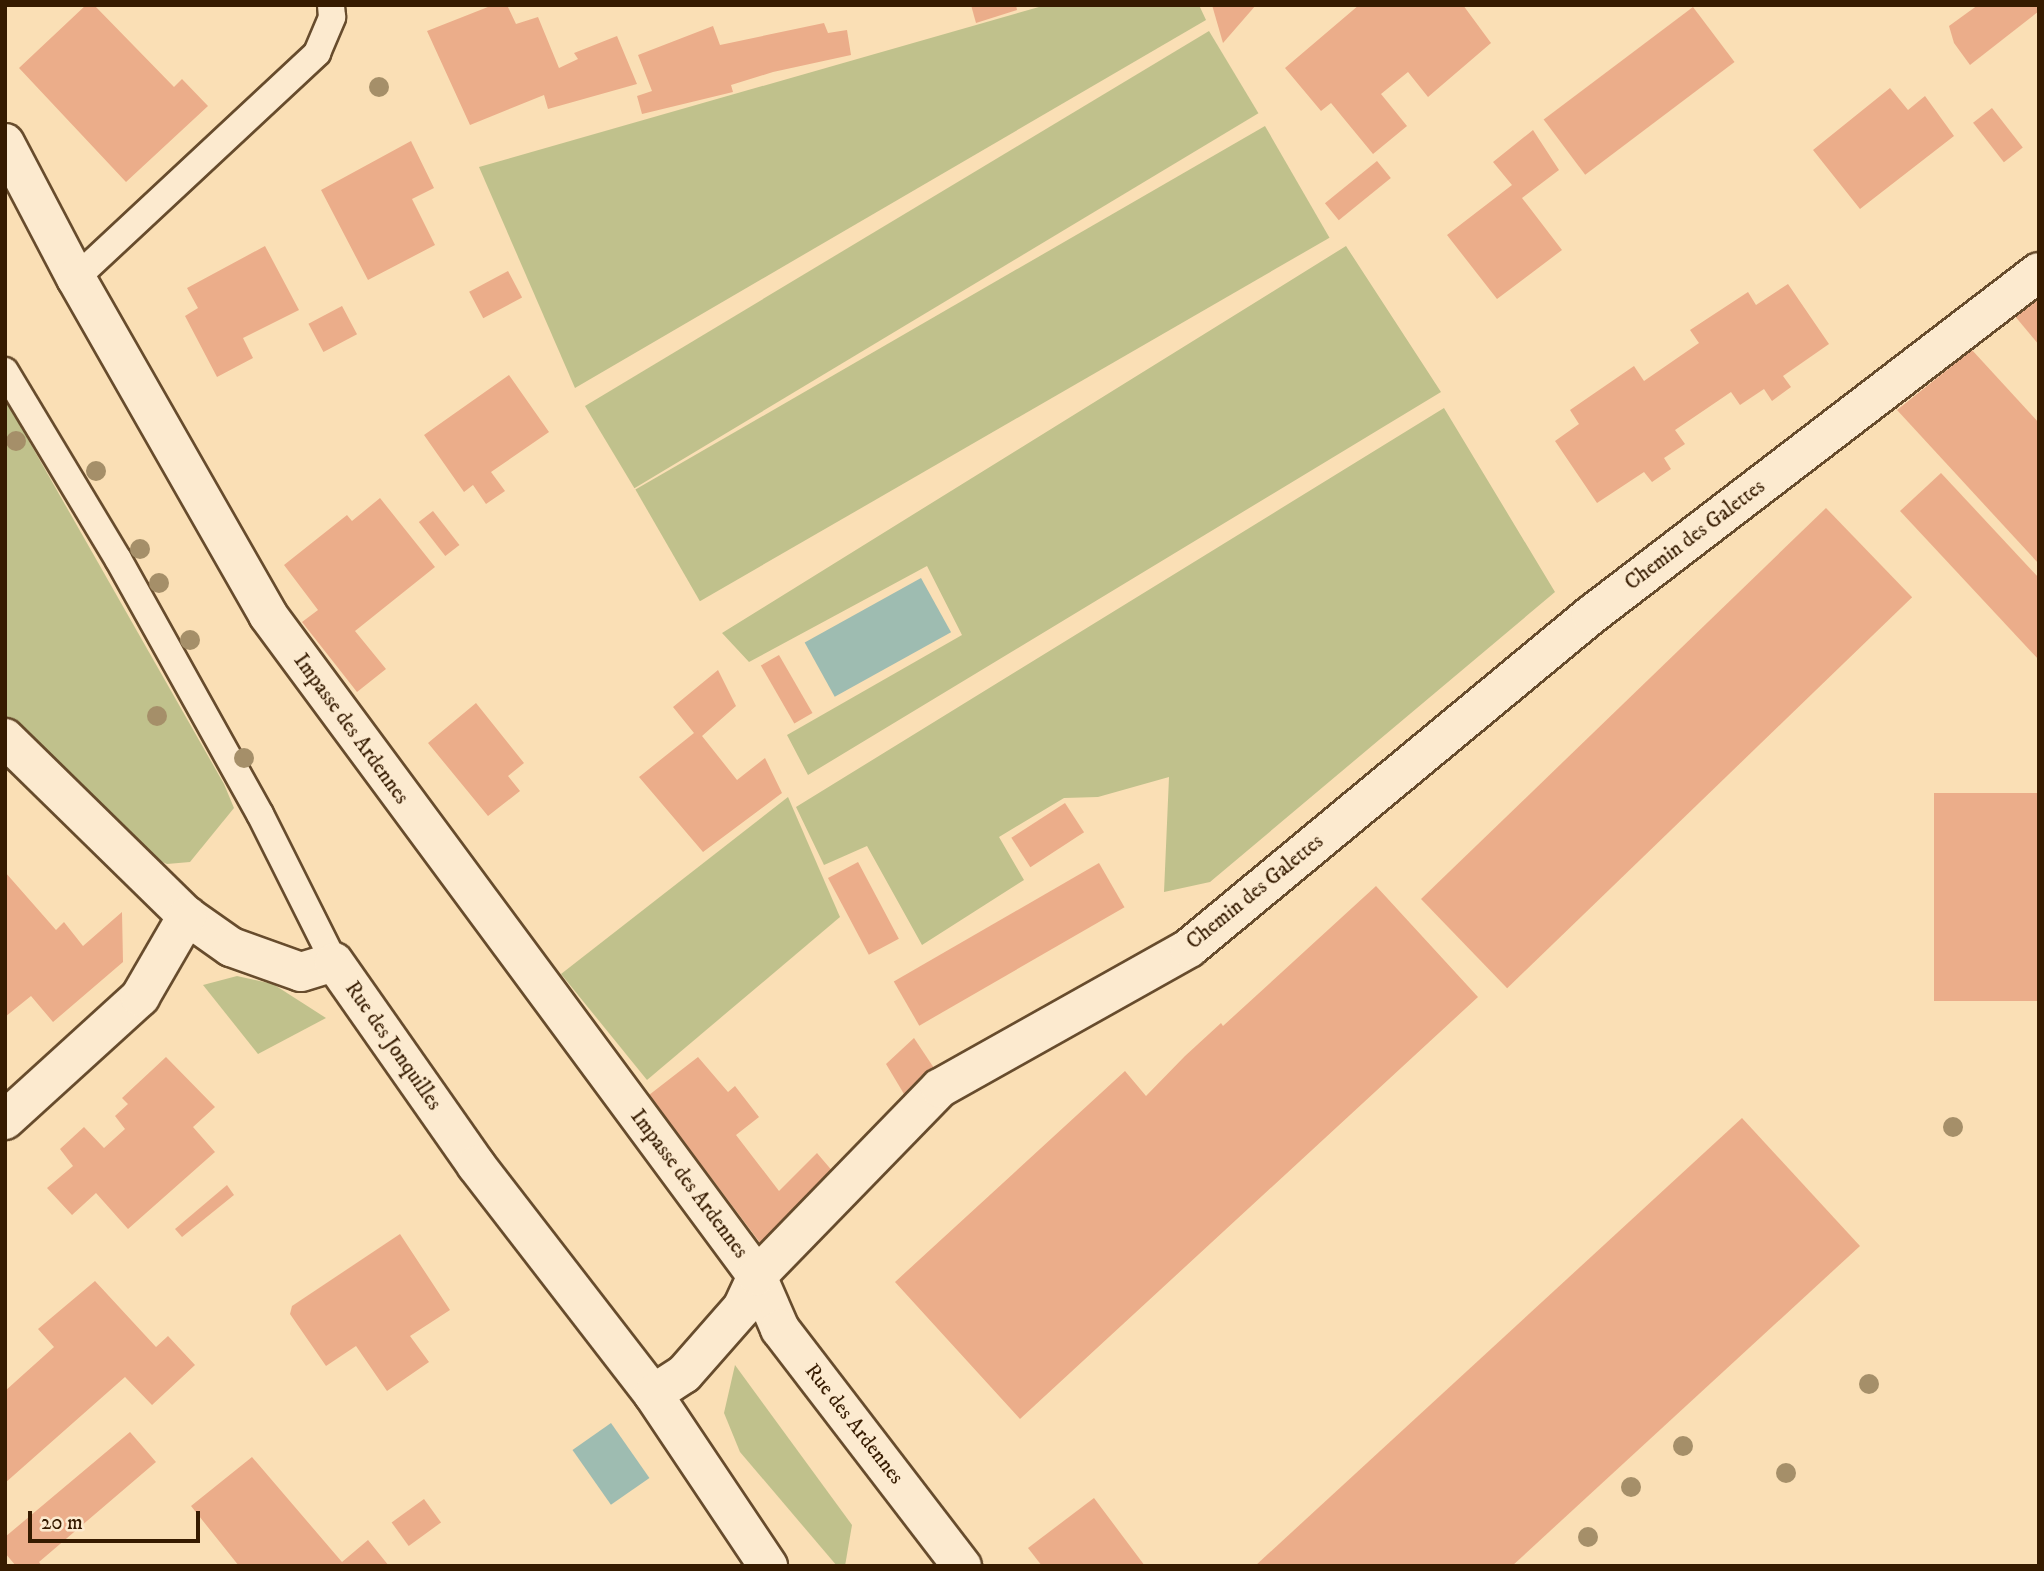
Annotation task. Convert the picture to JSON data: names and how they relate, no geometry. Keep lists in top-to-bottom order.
{
  "streets": {
    "street": [
      "Chemin des Galettes",
      "Impasse des Ardennes",
      "Rue des Jonquilles",
      "Rue des Ardennes"
    ]
  },
  "crossings": [
    ["Chemin des Galettes", "Impasse des Ardennes"],
    ["Chemin des Galettes", "Rue des Jonquilles"],
    ["Chemin des Galettes", "Rue des Ardennes"],
    ["Impasse des Ardennes", "Rue des Ardennes"]
  ],
  "scale_bar": "20 m"
}
